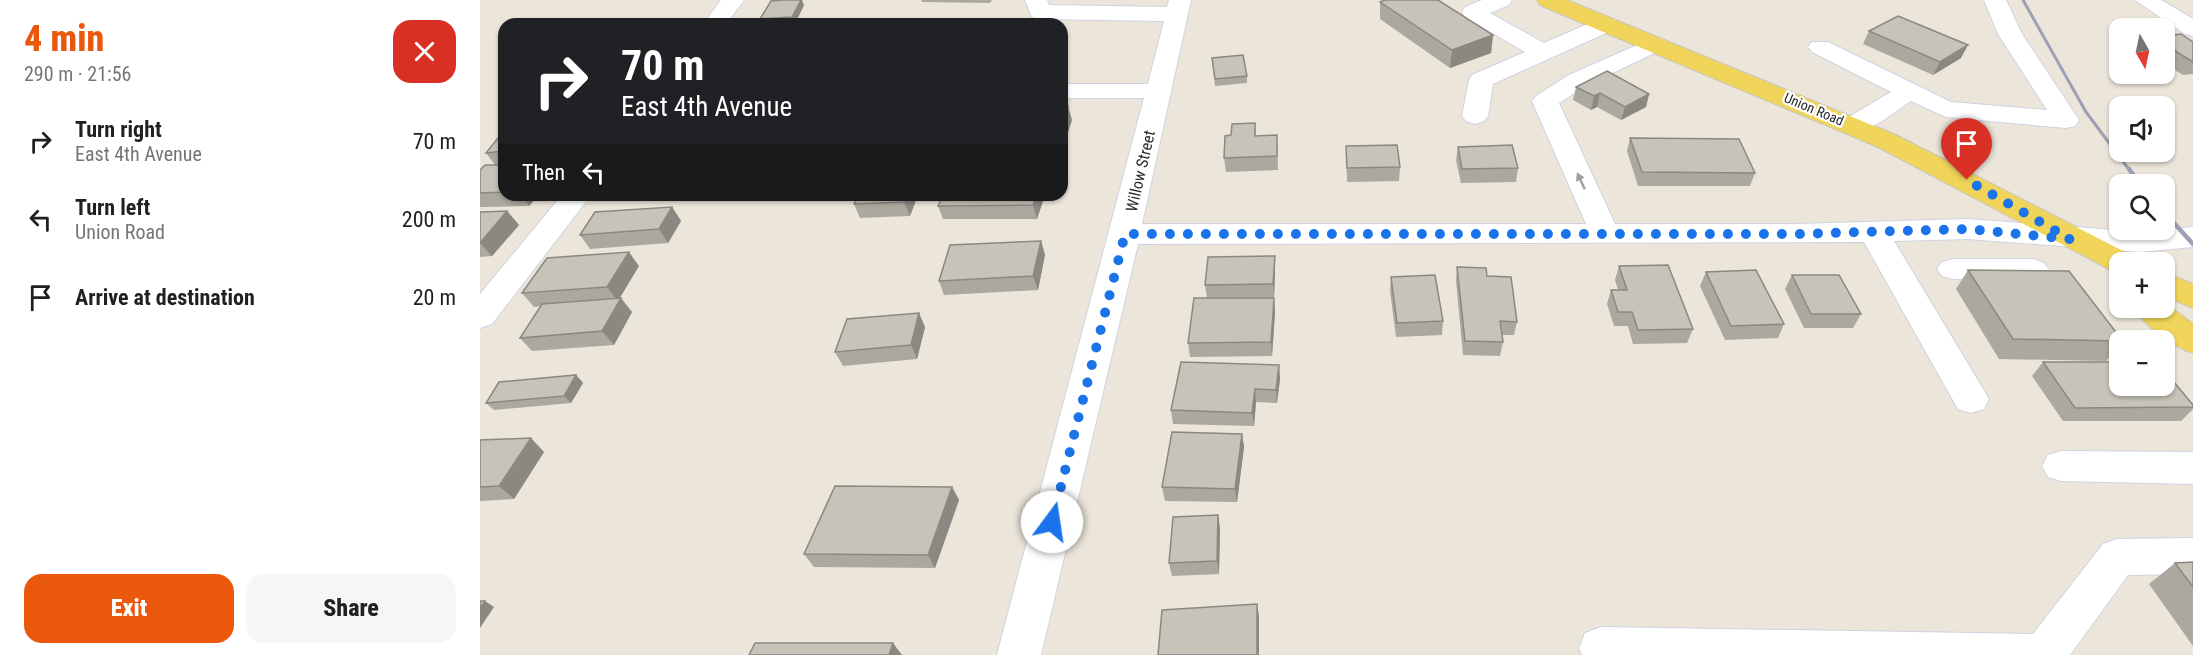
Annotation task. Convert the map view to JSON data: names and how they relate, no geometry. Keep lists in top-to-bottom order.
{
  "streets": {
    "main road": ["Union Road"],
    "street": ["Willow Street"]
  },
  "north": "bottom",
  "page": {
    "heading": ["4 min", "290 m · 21:56"],
    "map_buttons": ["+", "−"],
    "turn": ["70 m", "East 4th Avenue"],
    "list": [
      {
        "name": "Turn right",
        "note": "East 4th Avenue",
        "value": "70 m"
      },
      {
        "name": "Turn left",
        "note": "Union Road",
        "value": "200 m"
      },
      {
        "name": "Arrive at destination",
        "value": "20 m"
      }
    ],
    "then": "Then",
    "buttons": ["Exit", "Share"]
  }
}
